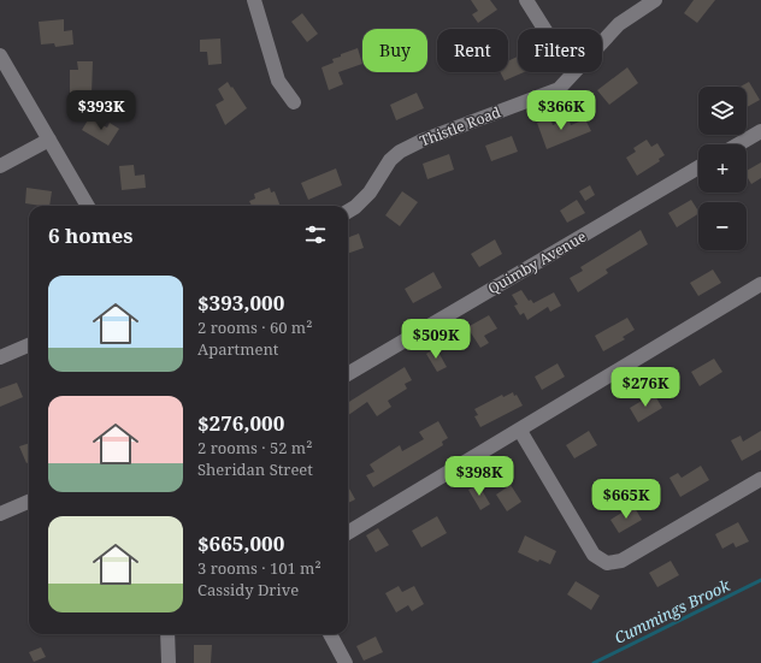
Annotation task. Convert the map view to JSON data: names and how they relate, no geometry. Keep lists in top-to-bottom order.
{
  "streets": {
    "street": ["Thistle Road", "Quimby Avenue"]
  },
  "water": ["Cummings Brook"],
  "page": {
    "chip": ["Buy", "Rent", "Filters"],
    "map_buttons": ["+", "−"],
    "price": [
      "$393K",
      "$366K",
      "$509K",
      "$276K",
      "$398K",
      "$665K"
    ],
    "heading": "6 homes",
    "list": [
      {
        "name": "$393,000",
        "note": "2 rooms · 60 m² · Apartment"
      },
      {
        "name": "$276,000",
        "note": "2 rooms · 52 m² · Sheridan Street"
      },
      {
        "name": "$665,000",
        "note": "3 rooms · 101 m² · Cassidy Drive"
      }
    ]
  }
}
